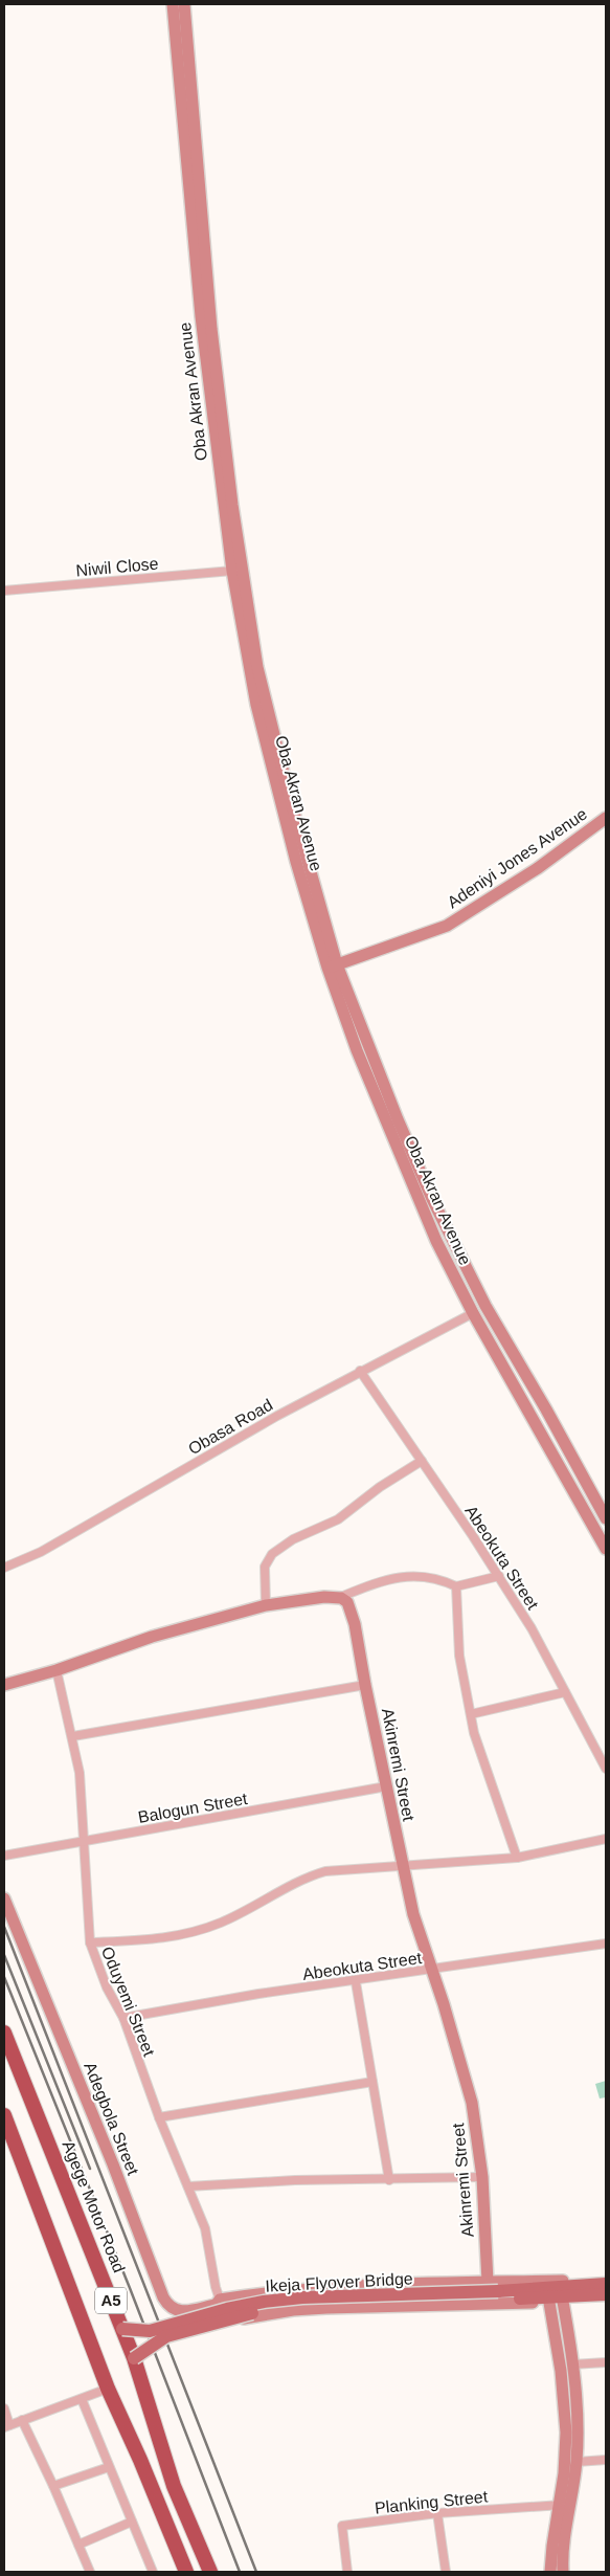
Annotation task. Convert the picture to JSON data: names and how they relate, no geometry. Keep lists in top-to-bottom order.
{
  "streets": {
    "highway": ["Agege Motor Road", "A5"],
    "main road": [
      "Oba Akran Avenue",
      "Adeniyi Jones Avenue",
      "Akinremi Street",
      "Adegbola Street",
      "Ikeja Flyover Bridge"
    ],
    "street": [
      "Niwil Close",
      "Obasa Road",
      "Abeokuta Street",
      "Balogun Street",
      "Oduyemi Street",
      "Planking Street"
    ]
  },
  "crossings": [
    ["Oba Akran Avenue", "Niwil Close"],
    ["Oba Akran Avenue", "Adeniyi Jones Avenue"],
    ["Oba Akran Avenue", "Obasa Road"],
    ["Obasa Road", "Abeokuta Street"],
    ["Abeokuta Street", "Akinremi Street"],
    ["Abeokuta Street", "Oduyemi Street"],
    ["Akinremi Street", "Balogun Street"],
    ["Balogun Street", "Oduyemi Street"],
    ["Oduyemi Street", "Adegbola Street"],
    ["Agege Motor Road", "Ikeja Flyover Bridge"]
  ]
}
